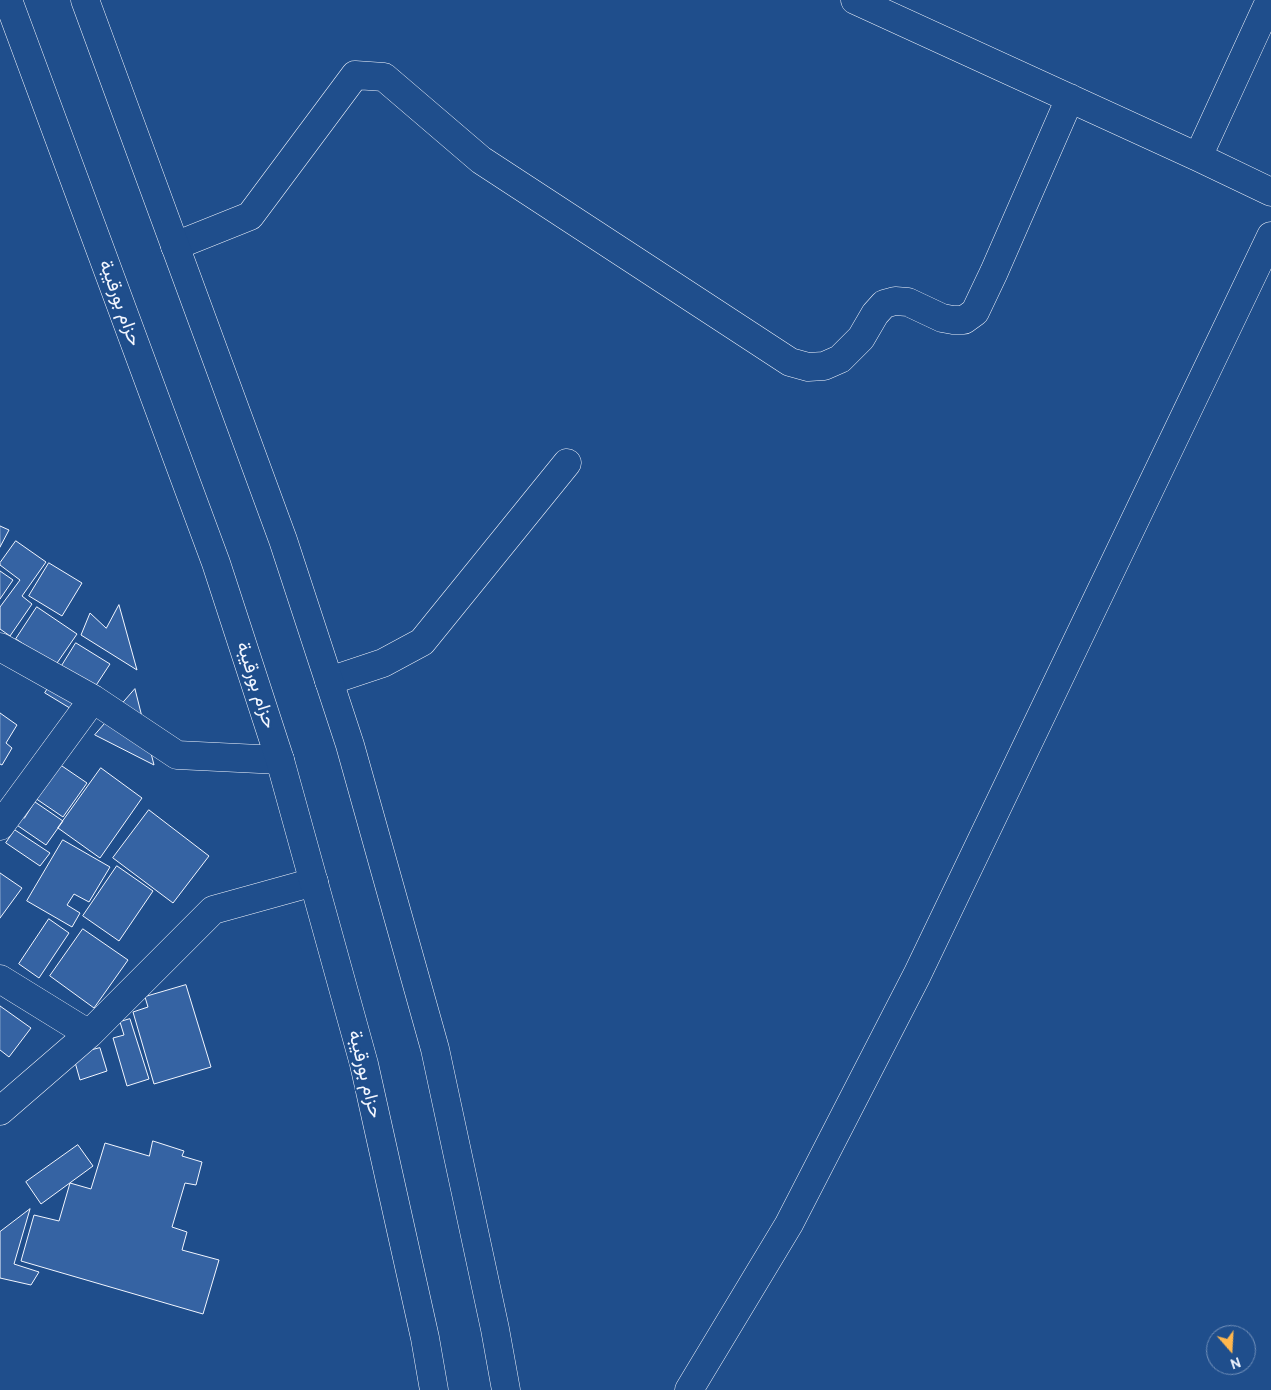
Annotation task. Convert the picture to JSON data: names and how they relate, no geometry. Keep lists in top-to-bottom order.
{
  "streets": {
    "main road": ["حزام بورقيبة"]
  },
  "north": "bottom"
}
